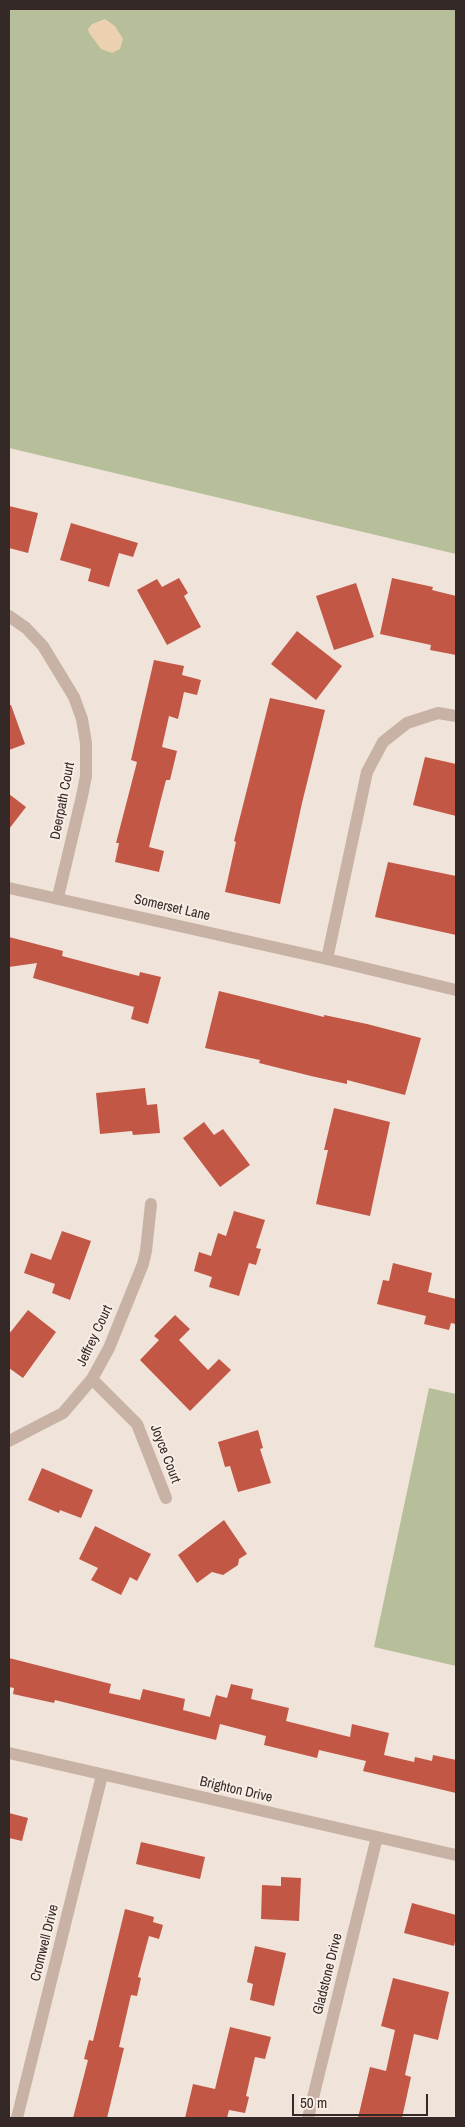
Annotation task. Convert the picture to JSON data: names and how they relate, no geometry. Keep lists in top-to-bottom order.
{
  "streets": {
    "street": [
      "Deerpath Court",
      "Somerset Lane",
      "Jeffrey Court",
      "Joyce Court",
      "Brighton Drive",
      "Cromwell Drive",
      "Gladstone Drive"
    ]
  },
  "crossings": [
    ["Deerpath Court", "Somerset Lane"],
    ["Jeffrey Court", "Joyce Court"],
    ["Brighton Drive", "Cromwell Drive"],
    ["Brighton Drive", "Gladstone Drive"]
  ],
  "scale_bar": "50 m"
}
